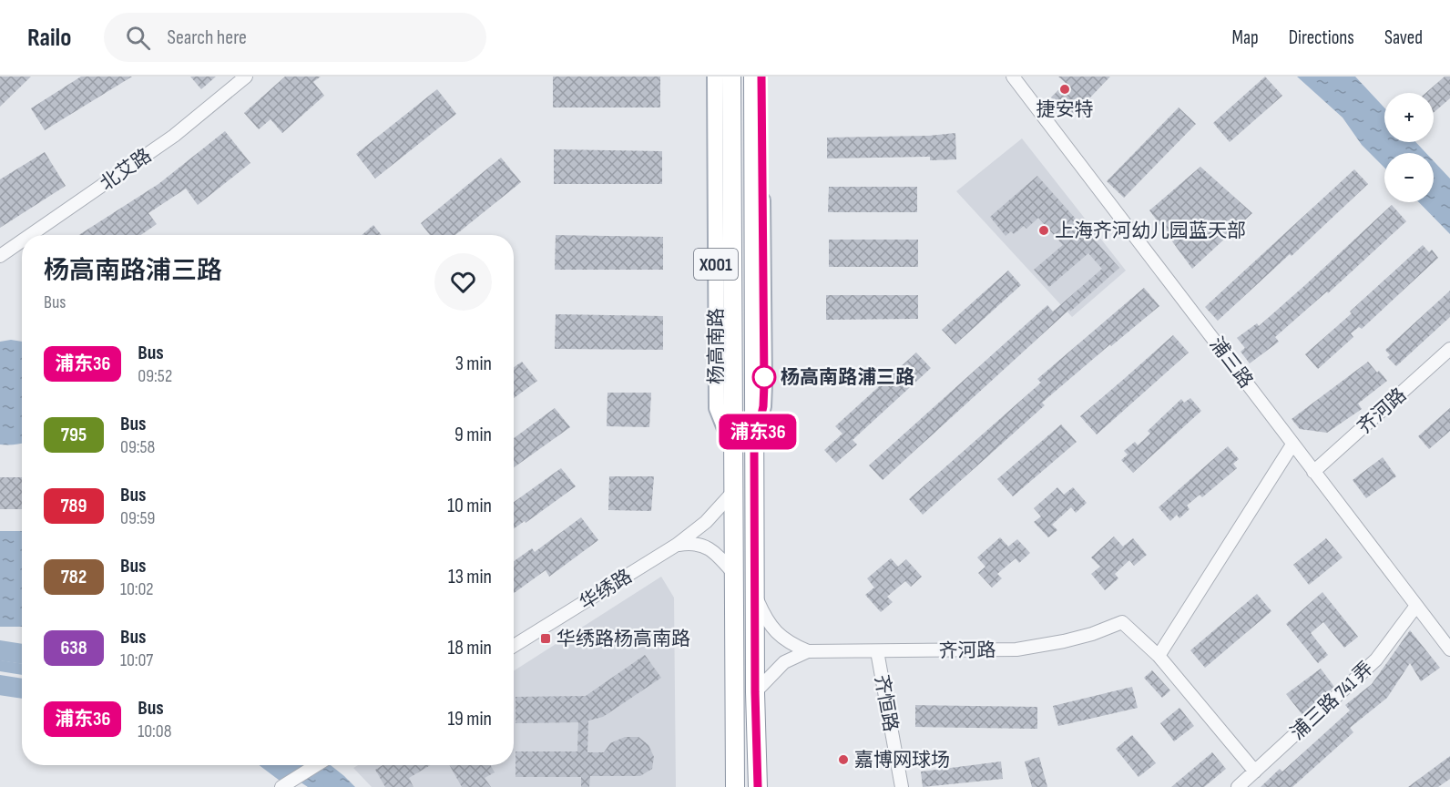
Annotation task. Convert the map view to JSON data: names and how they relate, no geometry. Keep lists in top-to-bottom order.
{
  "streets": {
    "highway": ["X001", "杨高南路"],
    "street": [
      "北艾路",
      "浦三路",
      "齐河路",
      "华绣路",
      "浦三路 741 弄",
      "齐恒路"
    ]
  },
  "crossings": [
    ["杨高南路", "齐河路"],
    ["杨高南路", "华绣路"],
    ["浦三路", "齐河路"],
    ["浦三路", "浦三路 741 弄"],
    ["齐河路", "齐恒路"]
  ],
  "places": {
    "other": [
      "捷安特",
      "上海齐河幼儿园蓝天部",
      "杨高南路浦三路",
      "嘉博网球场"
    ],
    "transit": ["华绣路杨高南路"]
  },
  "lines": ["bus line 浦东36"],
  "page": {
    "header": "Railo",
    "search": "Search here",
    "nav": ["Map", "Directions", "Saved"],
    "on_map": "浦东36",
    "map_buttons": ["+", "−"],
    "heading": ["杨高南路浦三路", "Bus"],
    "list": [
      {
        "mark": "浦东36",
        "name": "Bus",
        "note": "09:52",
        "value": "3 min"
      },
      {
        "mark": "795",
        "name": "Bus",
        "note": "09:58",
        "value": "9 min"
      },
      {
        "mark": "789",
        "name": "Bus",
        "note": "09:59",
        "value": "10 min"
      },
      {
        "mark": "782",
        "name": "Bus",
        "note": "10:02",
        "value": "13 min"
      },
      {
        "mark": "638",
        "name": "Bus",
        "note": "10:07",
        "value": "18 min"
      },
      {
        "mark": "浦东36",
        "name": "Bus",
        "note": "10:08",
        "value": "19 min"
      }
    ]
  }
}
